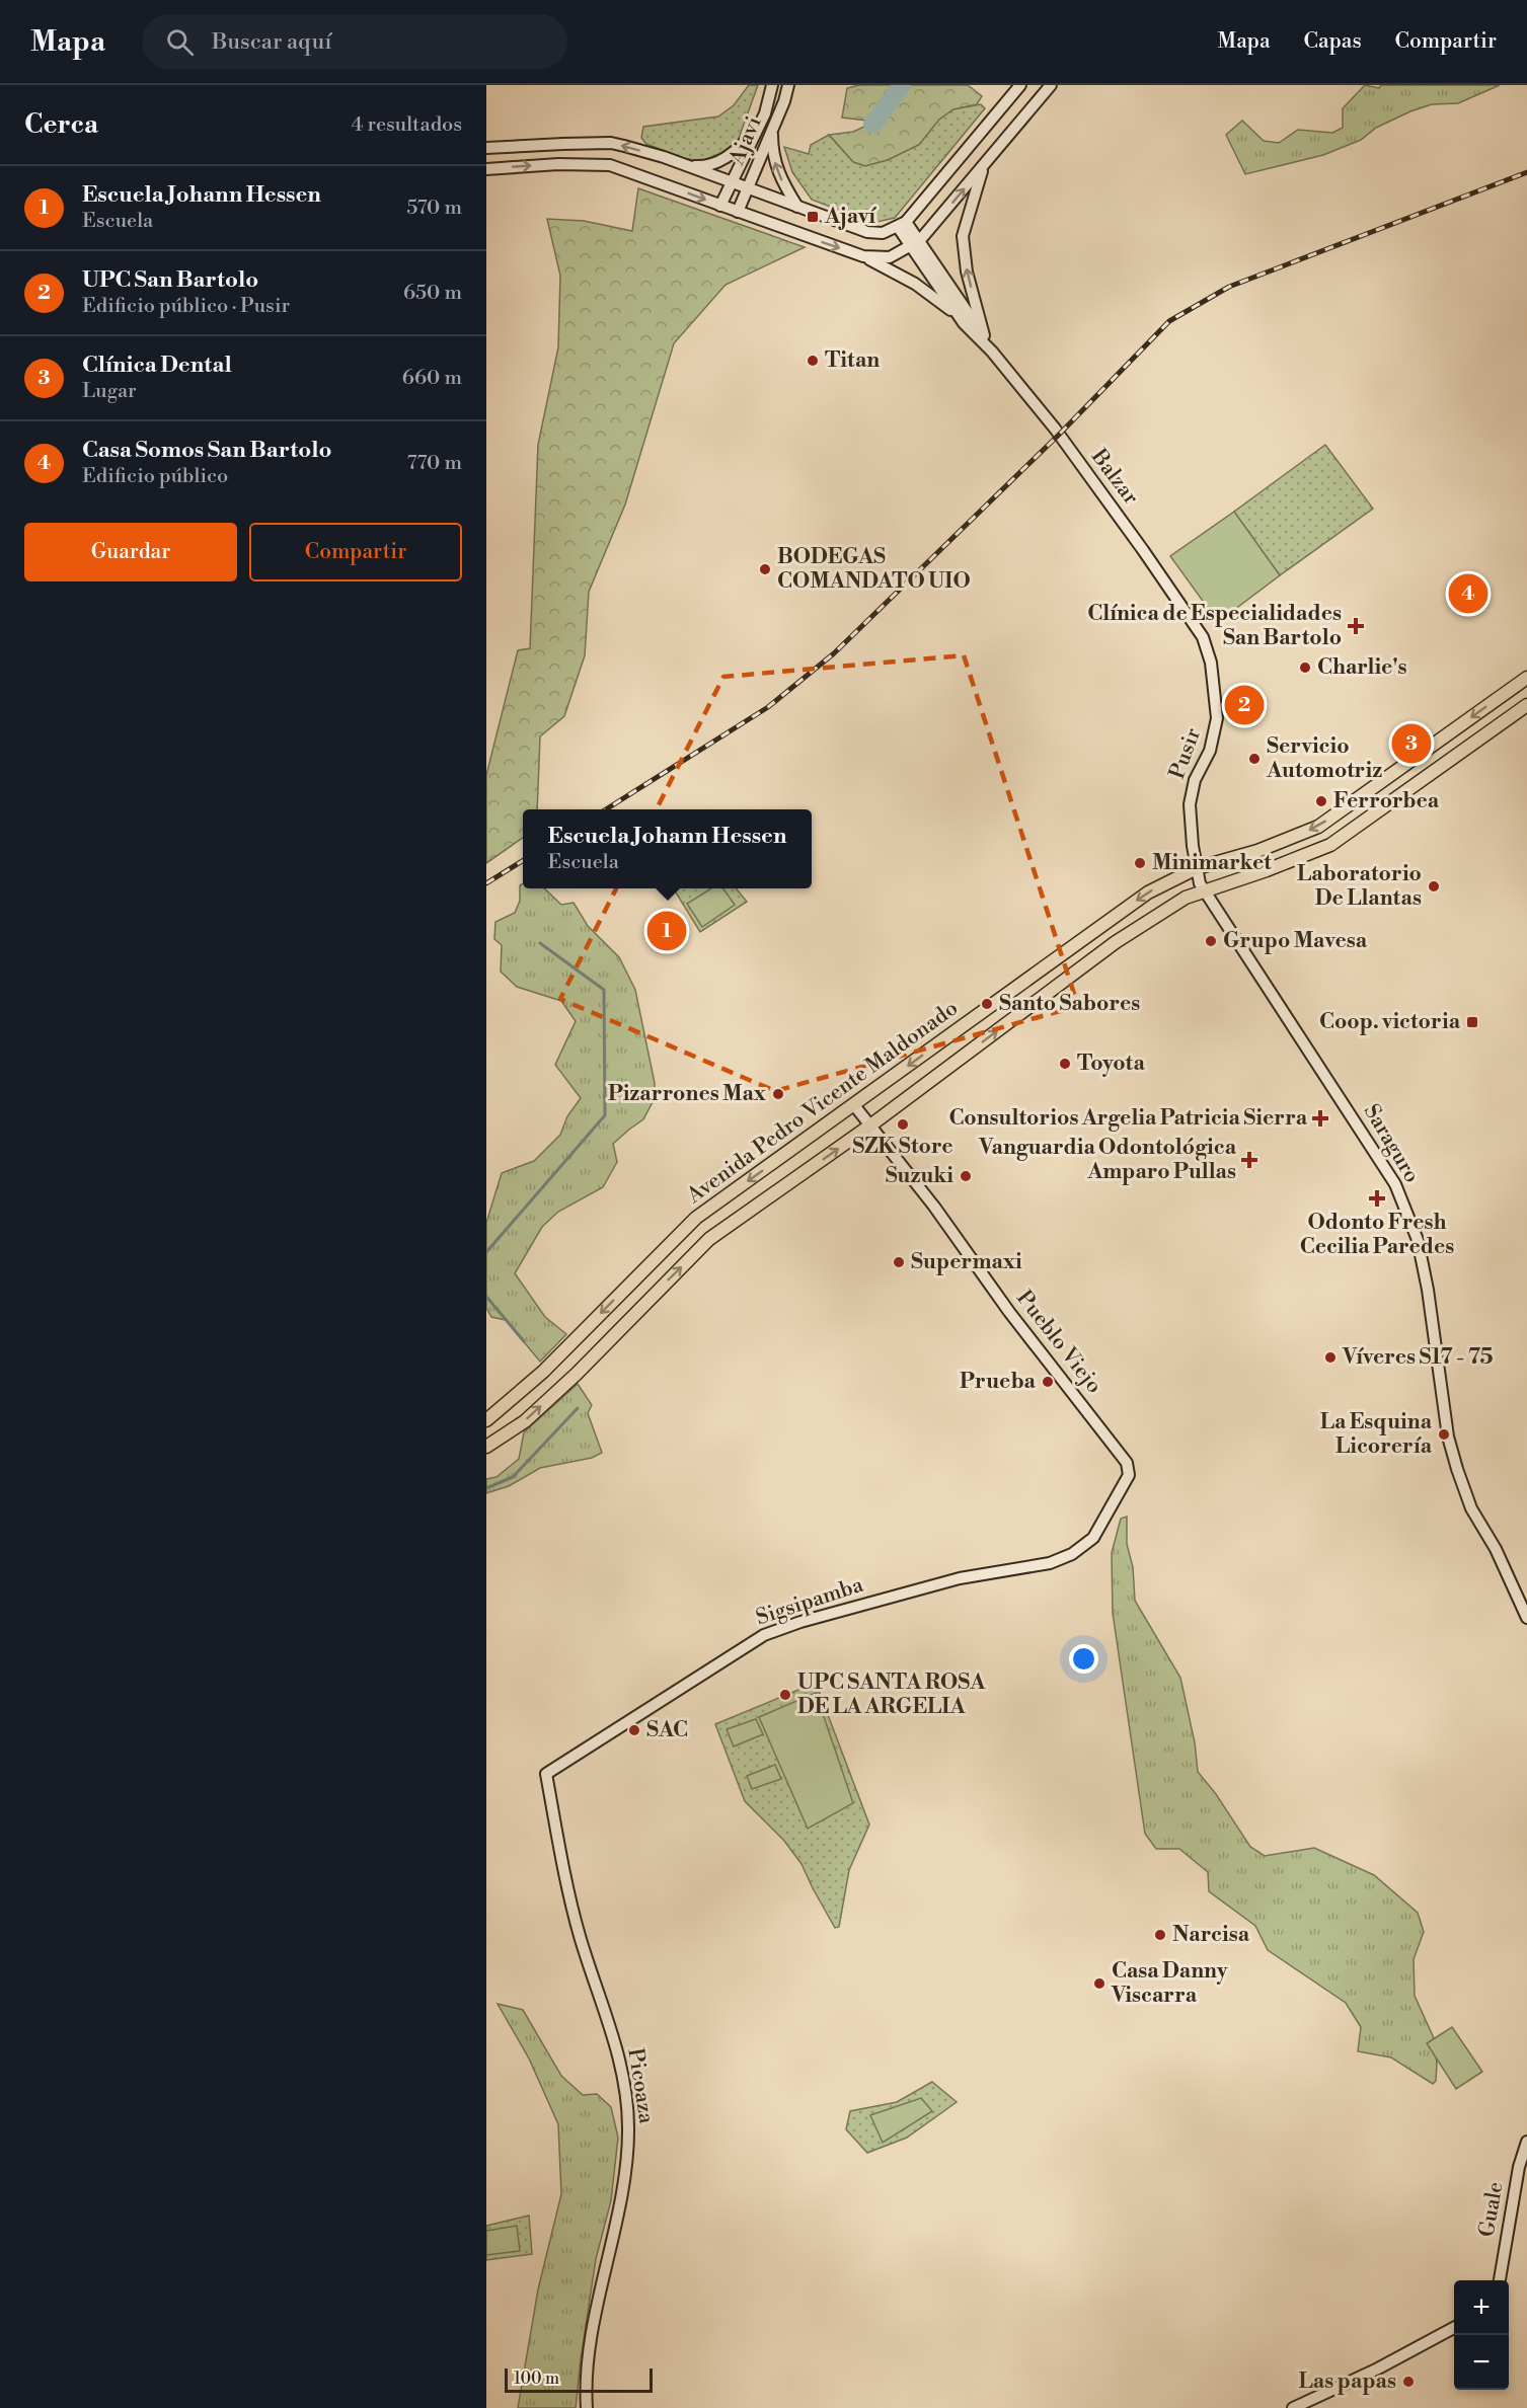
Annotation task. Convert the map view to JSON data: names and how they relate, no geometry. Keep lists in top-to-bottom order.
{
  "streets": {
    "main road": ["Avenida Pedro Vicente Maldonado"],
    "street": [
      "Ajavi",
      "Balzar",
      "Pusir",
      "Saraguro",
      "Pueblo Viejo",
      "Sigsipamba",
      "Picoaza",
      "Guale"
    ]
  },
  "crossings": [
    ["Balzar", "Pusir"],
    ["Pusir", "Avenida Pedro Vicente Maldonado"],
    ["Pusir", "Saraguro"],
    ["Avenida Pedro Vicente Maldonado", "Saraguro"],
    ["Avenida Pedro Vicente Maldonado", "Pueblo Viejo"],
    ["Pueblo Viejo", "Sigsipamba"],
    ["Sigsipamba", "Picoaza"]
  ],
  "places": {
    "transit": ["Ajaví", "Coop. victoria"],
    "other": [
      "Titan",
      "BODEGAS COMANDATO UIO",
      "Charlie's",
      "Servicio Automotriz",
      "Ferrorbea",
      "Minimarket",
      "Laboratorio De Llantas",
      "Grupo Mavesa",
      "Santo Sabores",
      "Toyota",
      "Pizarrones Max",
      "SZK Store",
      "Suzuki",
      "Supermaxi",
      "Víveres S17 - 75",
      "Prueba",
      "La Esquina Licorería",
      "UPC SANTA ROSA DE LA ARGELIA",
      "SAC",
      "Narcisa",
      "Casa Danny Viscarra",
      "Las papas"
    ],
    "health": [
      "Clínica de Especialidades San Bartolo",
      "Consultorios Argelia Patricia Sierra",
      "Vanguardia Odontológica Amparo Pullas",
      "Odonto Fresh Cecilia Paredes"
    ]
  },
  "scale_bar": "100 m",
  "page": {
    "header": "Mapa",
    "search": "Buscar aquí",
    "nav": ["Mapa", "Capas", "Compartir"],
    "heading": ["Cerca", "4 resultados"],
    "list": [
      {
        "mark": "1",
        "name": "Escuela Johann Hessen",
        "note": "Escuela",
        "value": "570 m"
      },
      {
        "mark": "2",
        "name": "UPC San Bartolo",
        "note": "Edificio público · Pusir",
        "value": "650 m"
      },
      {
        "mark": "3",
        "name": "Clínica Dental",
        "note": "Lugar",
        "value": "660 m"
      },
      {
        "mark": "4",
        "name": "Casa Somos San Bartolo",
        "note": "Edificio público",
        "value": "770 m"
      }
    ],
    "buttons": ["Guardar", "Compartir"],
    "pins": [
      "4",
      "2",
      "3",
      "1"
    ],
    "popup": ["Escuela Johann Hessen", "Escuela"],
    "map_buttons": ["+", "−"],
    "scale": "100 m"
  }
}
